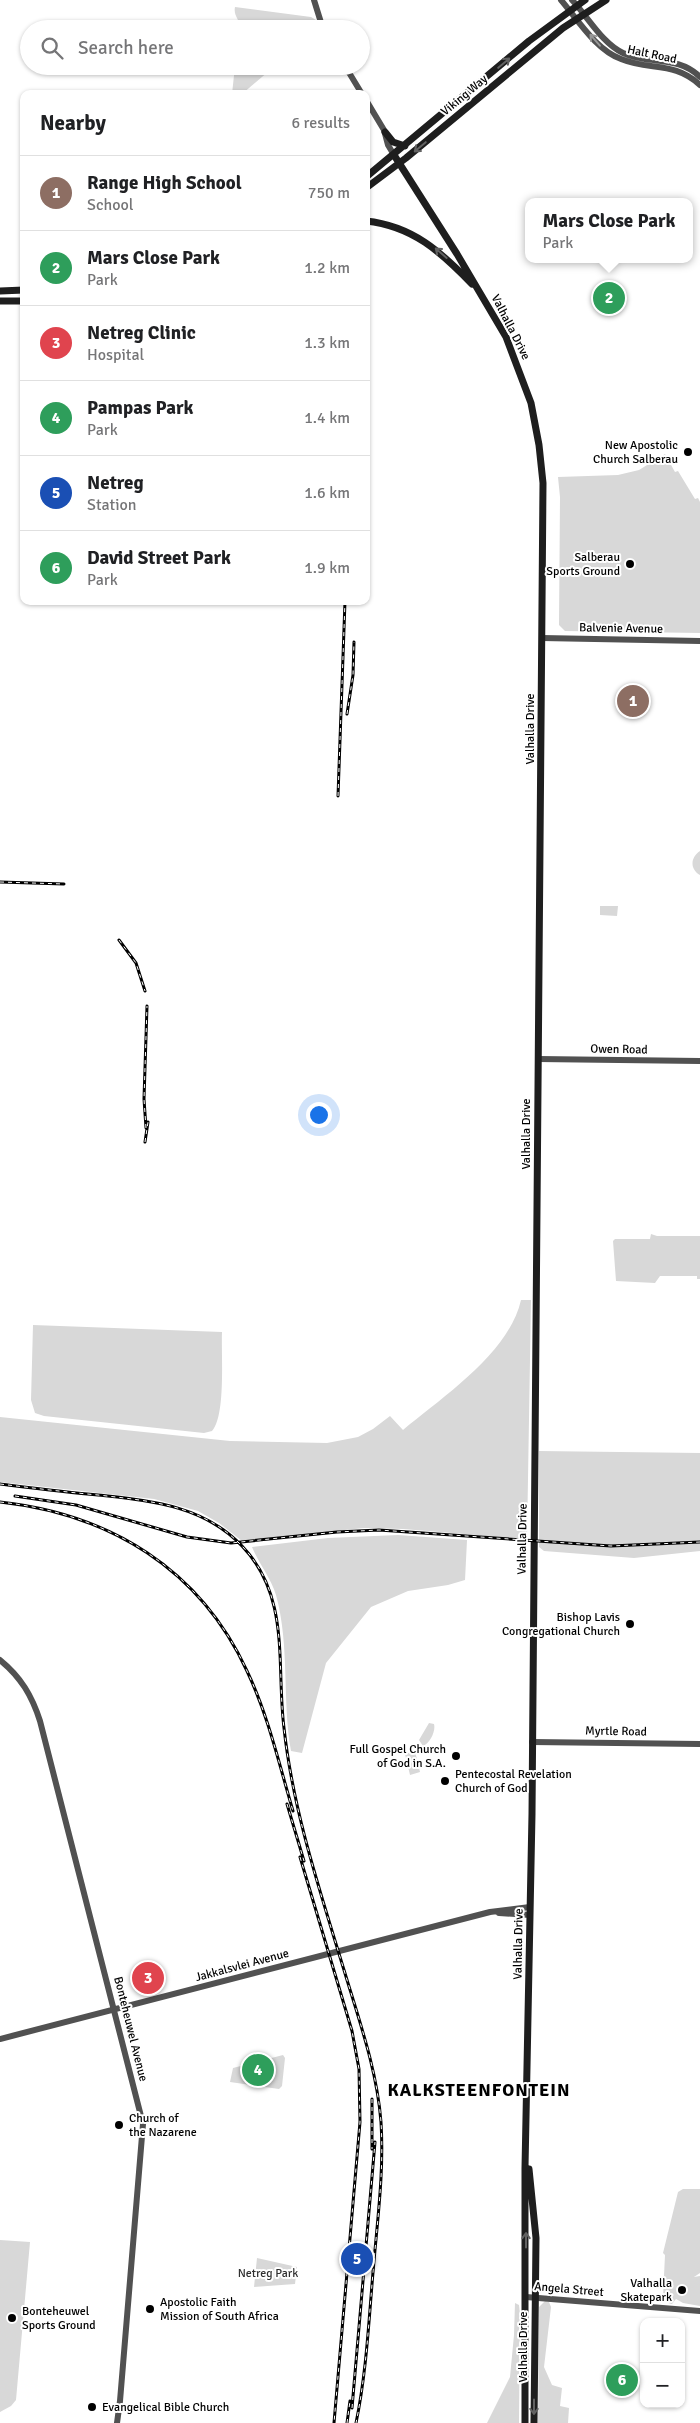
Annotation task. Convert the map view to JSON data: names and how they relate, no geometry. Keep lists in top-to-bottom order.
{
  "streets": {
    "main road": ["Viking Way", "Valhalla Drive"],
    "street": [
      "Halt Road",
      "Balvenie Avenue",
      "Owen Road",
      "Myrtle Road",
      "Jakkalsvlei Avenue",
      "Bonteheuwel Avenue",
      "Angela Street"
    ]
  },
  "crossings": [
    ["Halt Road", "Viking Way"],
    ["Viking Way", "Valhalla Drive"],
    ["Valhalla Drive", "Balvenie Avenue"],
    ["Valhalla Drive", "Owen Road"],
    ["Valhalla Drive", "Myrtle Road"],
    ["Valhalla Drive", "Jakkalsvlei Avenue"],
    ["Valhalla Drive", "Angela Street"],
    ["Jakkalsvlei Avenue", "Bonteheuwel Avenue"]
  ],
  "districts": ["KALKSTEENFONTEIN"],
  "parks": ["Netreg Park"],
  "places": [
    "New Apostolic Church Salberau",
    "Salberau Sports Ground",
    "Bishop Lavis Congregational Church",
    "Full Gospel Church of God in S.A.",
    "Pentecostal Revelation Church of God",
    "Church of the Nazarene",
    "Valhalla Skatepark",
    "Apostolic Faith Mission of South Africa",
    "Bonteheuwel Sports Ground",
    "Evangelical Bible Church"
  ],
  "page": {
    "search": "Search here",
    "heading": ["Nearby", "6 results"],
    "list": [
      {
        "mark": "1",
        "name": "Range High School",
        "note": "School",
        "value": "750 m"
      },
      {
        "mark": "2",
        "name": "Mars Close Park",
        "note": "Park",
        "value": "1.2 km"
      },
      {
        "mark": "3",
        "name": "Netreg Clinic",
        "note": "Hospital",
        "value": "1.3 km"
      },
      {
        "mark": "4",
        "name": "Pampas Park",
        "note": "Park",
        "value": "1.4 km"
      },
      {
        "mark": "5",
        "name": "Netreg",
        "note": "Station",
        "value": "1.6 km"
      },
      {
        "mark": "6",
        "name": "David Street Park",
        "note": "Park",
        "value": "1.9 km"
      }
    ],
    "popup": ["Mars Close Park", "Park"],
    "pins": [
      "2",
      "1",
      "3",
      "4",
      "5",
      "6"
    ],
    "map_buttons": ["+", "−"]
  }
}
